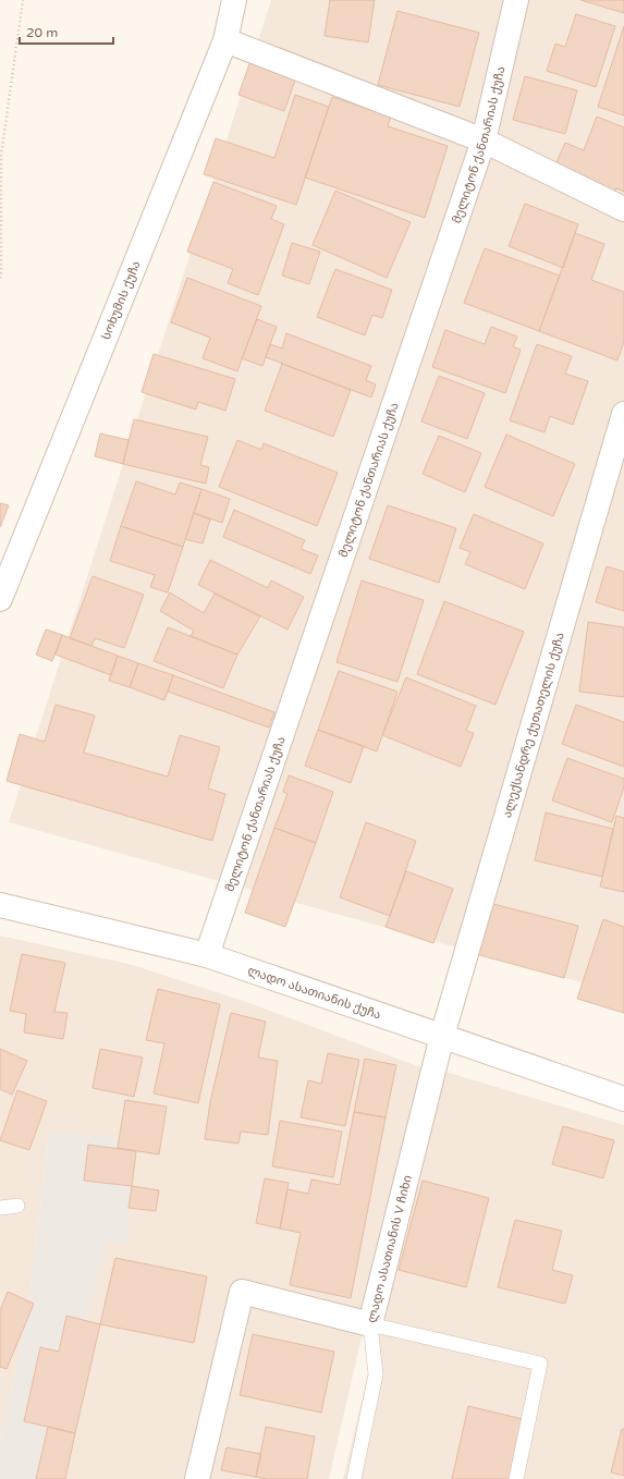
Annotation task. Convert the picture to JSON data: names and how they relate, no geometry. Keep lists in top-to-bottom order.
{
  "streets": {
    "street": [
      "მელიტონ ქანთარიას ქუჩა",
      "სოხუმის ქუჩა",
      "ალექსანდრე ქუთათელის ქუჩა",
      "ლადო ასათიანის ქუჩა",
      "ლადო ასათიანის V ჩიხი"
    ]
  },
  "crossings": [
    ["მელიტონ ქანთარიას ქუჩა", "ლადო ასათიანის ქუჩა"],
    ["ალექსანდრე ქუთათელის ქუჩა", "ლადო ასათიანის ქუჩა"],
    ["ალექსანდრე ქუთათელის ქუჩა", "ლადო ასათიანის V ჩიხი"],
    ["ლადო ასათიანის ქუჩა", "ლადო ასათიანის V ჩიხი"]
  ],
  "scale_bar": "20 m"
}
